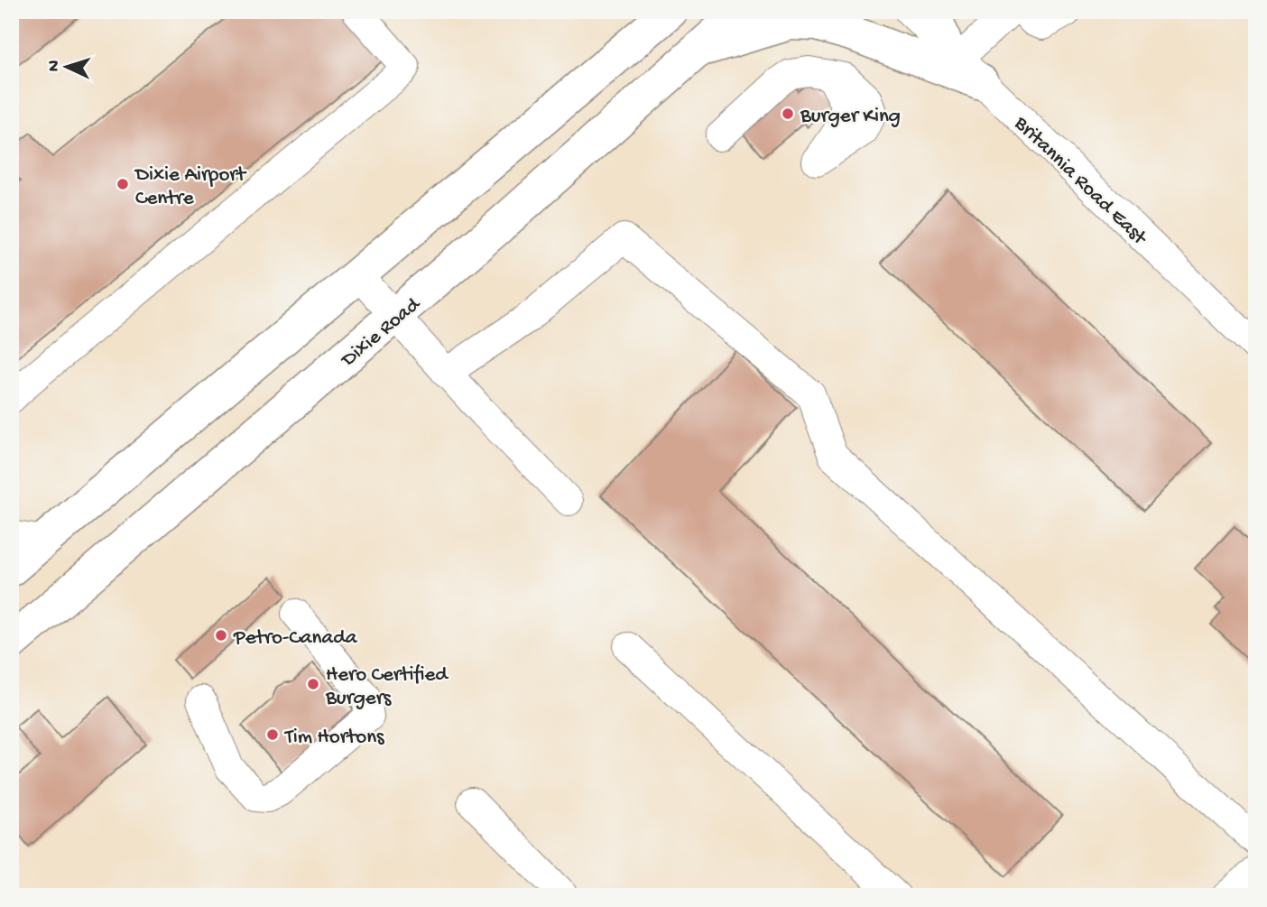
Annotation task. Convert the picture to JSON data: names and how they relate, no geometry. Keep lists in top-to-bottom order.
{
  "streets": {
    "main road": ["Dixie Road"],
    "street": ["Britannia Road East"]
  },
  "places": [
    "Burger King",
    "Dixie Airport Centre",
    "Petro-Canada",
    "Hero Certified Burgers",
    "Tim Hortons"
  ],
  "north": "left"
}
